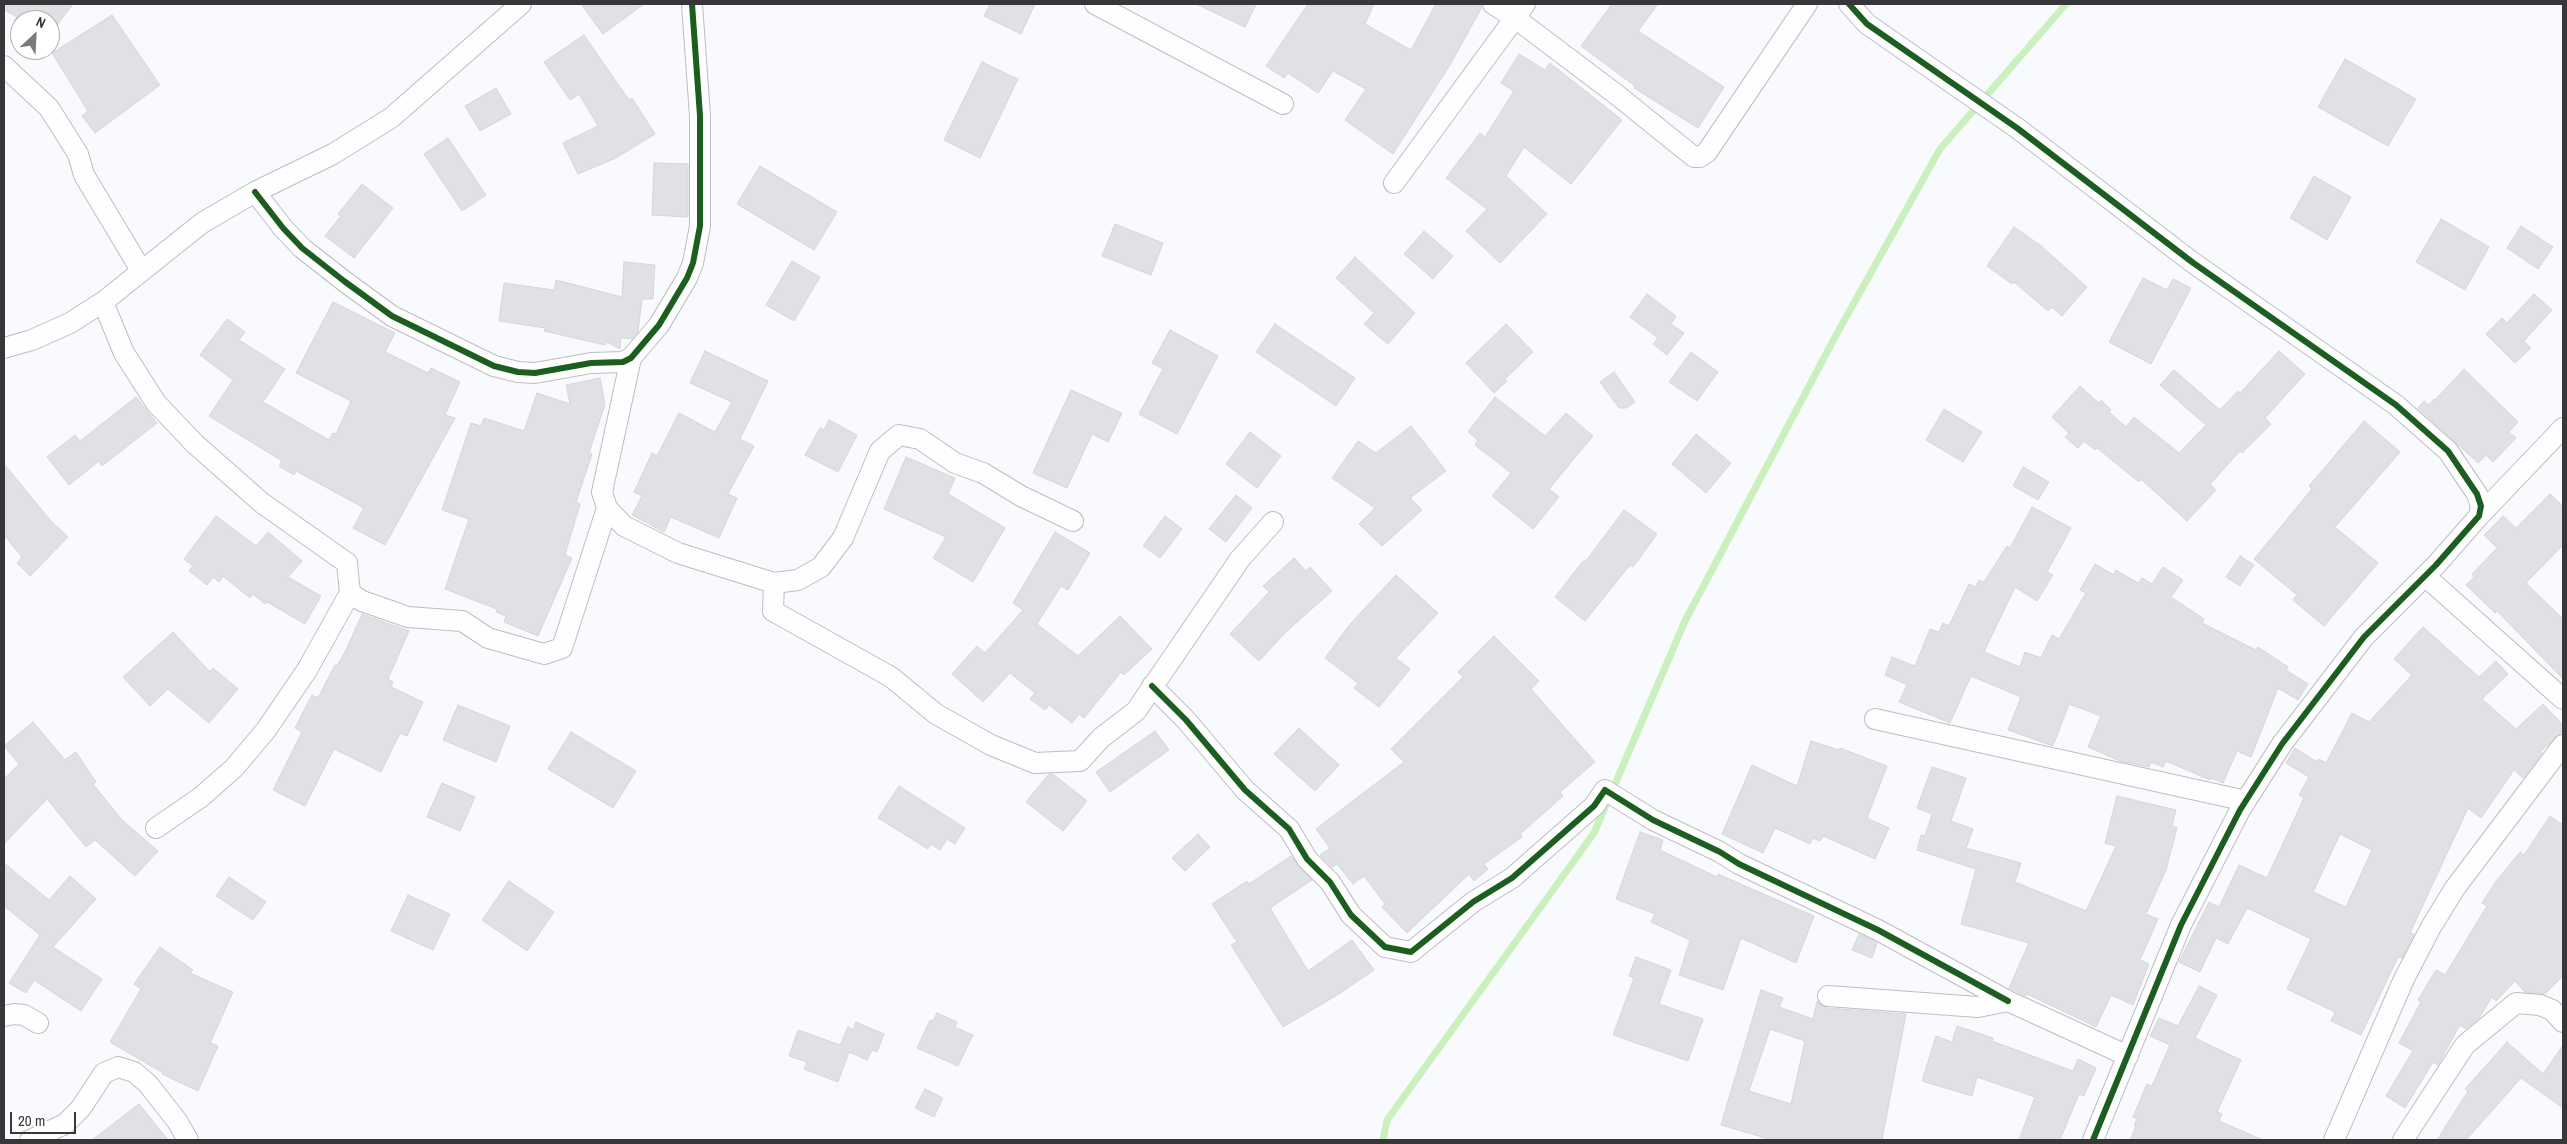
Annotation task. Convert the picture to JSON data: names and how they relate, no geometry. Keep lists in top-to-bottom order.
{
  "scale_bar": "20 m",
  "north": "top right"
}
